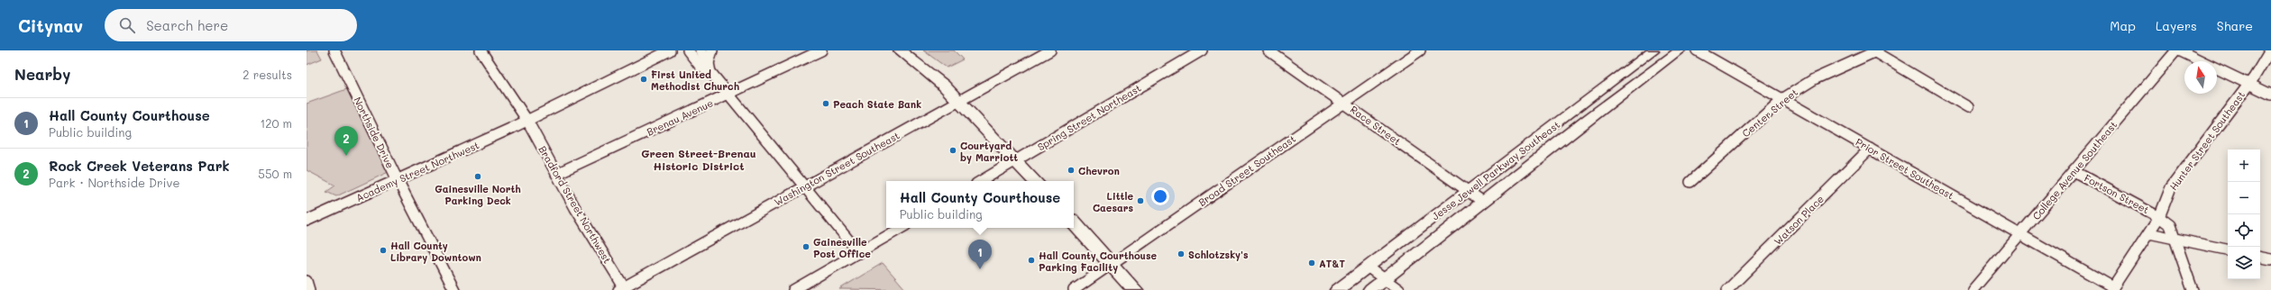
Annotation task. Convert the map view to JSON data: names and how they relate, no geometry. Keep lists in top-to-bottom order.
{
  "streets": {
    "main road": ["Jesse Jewell Parkway Southeast"],
    "street": [
      "Center Street",
      "Brenau Avenue",
      "Spring Street Northeast",
      "Race Street",
      "Northside Drive",
      "Hunter Street Southeast",
      "Washington Street Southeast",
      "Prior Street Southeast",
      "Broad Street Southeast",
      "College Avenue Southeast",
      "Academy Street Northwest",
      "Fortson Street",
      "Bradford Street Northwest",
      "Watson Place"
    ]
  },
  "crossings": [
    ["Center Street", "Prior Street Southeast"],
    ["Brenau Avenue", "Bradford Street Northwest"],
    ["Race Street", "Broad Street Southeast"],
    ["Race Street", "Jesse Jewell Parkway Southeast"],
    ["Northside Drive", "Academy Street Northwest"],
    ["Hunter Street Southeast", "Prior Street Southeast"],
    ["Hunter Street Southeast", "Fortson Street"],
    ["Washington Street Southeast", "Bradford Street Northwest"],
    ["Prior Street Southeast", "College Avenue Southeast"],
    ["Prior Street Southeast", "Watson Place"],
    ["College Avenue Southeast", "Fortson Street"],
    ["Academy Street Northwest", "Bradford Street Northwest"]
  ],
  "districts": ["Green Street-Brenau Historic District"],
  "places": [
    "First United Methodist Church",
    "Peach State Bank",
    "Courtyard by Marriott",
    "Chevron",
    "Gainesville North Parking Deck",
    "Little Caesars",
    "Gainesville Post Office",
    "Hall County Library Downtown",
    "Schlotzsky's",
    "Hall County Courthouse Parking Facility",
    "AT&T"
  ],
  "north": "top",
  "page": {
    "header": "Citynav",
    "search": "Search here",
    "nav": ["Map", "Layers", "Share"],
    "heading": ["Nearby", "2 results"],
    "list": [
      {
        "mark": "1",
        "name": "Hall County Courthouse",
        "note": "Public building",
        "value": "120 m"
      },
      {
        "mark": "2",
        "name": "Rock Creek Veterans Park",
        "note": "Park · Northside Drive",
        "value": "550 m"
      }
    ],
    "pins": ["2", "1"],
    "map_buttons": ["+", "−"],
    "popup": ["Hall County Courthouse", "Public building"]
  }
}
